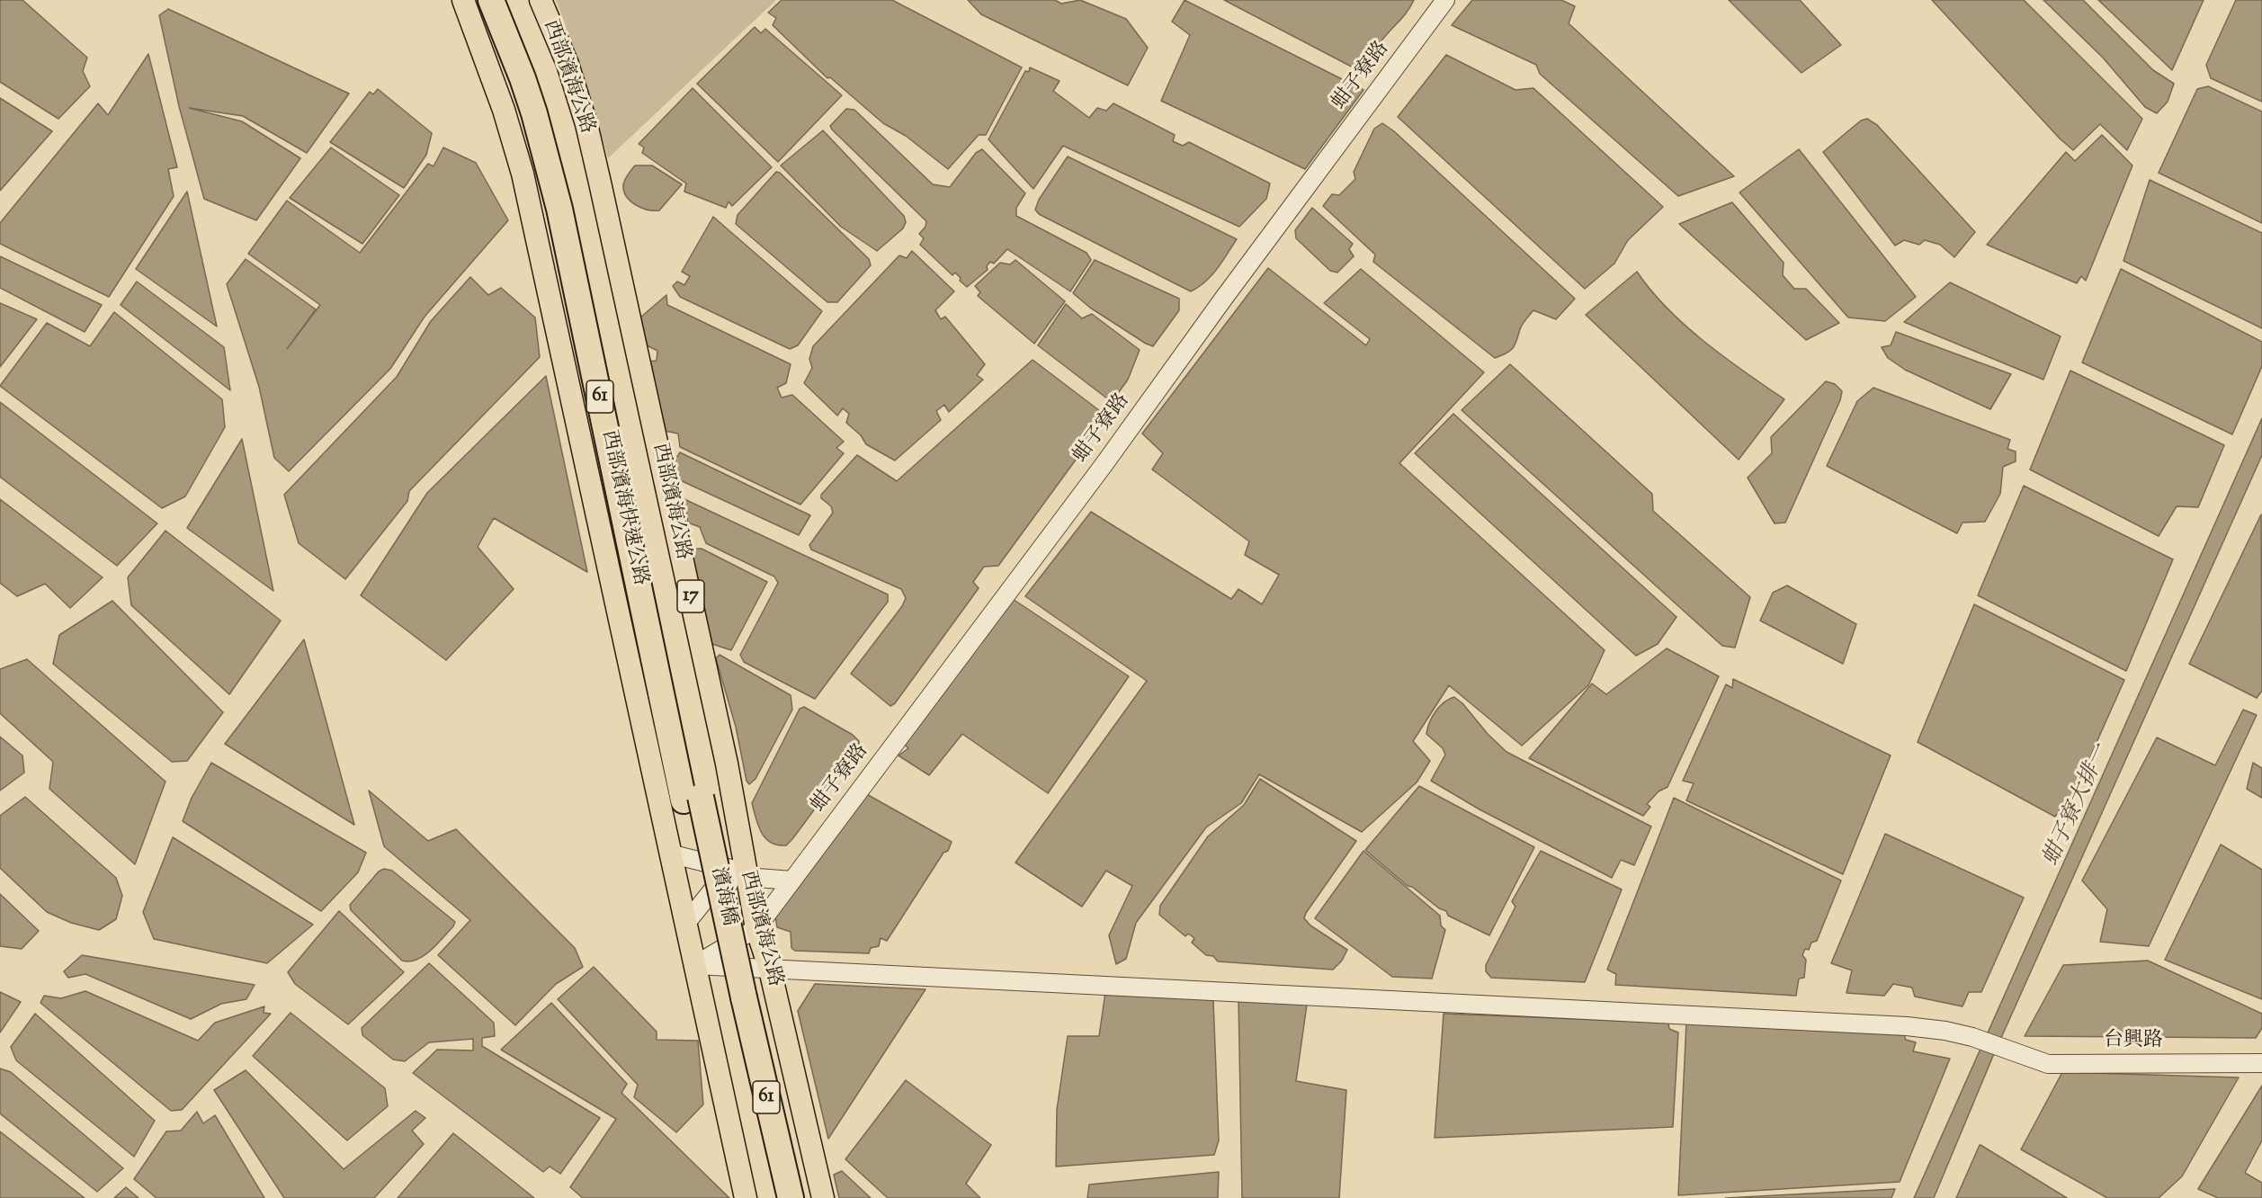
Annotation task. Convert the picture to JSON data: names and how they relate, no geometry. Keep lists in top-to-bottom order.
{
  "streets": {
    "highway": ["61", "西部濱海快速公路", "濱海橋"],
    "main road": ["西部濱海公路", "17"],
    "street": ["蚶子寮路", "台興路"]
  },
  "crossings": [
    ["蚶子寮路", "西部濱海公路"],
    ["西部濱海公路", "台興路"],
    ["61", "濱海橋"],
    ["西部濱海快速公路", "濱海橋"]
  ],
  "water": ["蚶子寮大排一"]
}
